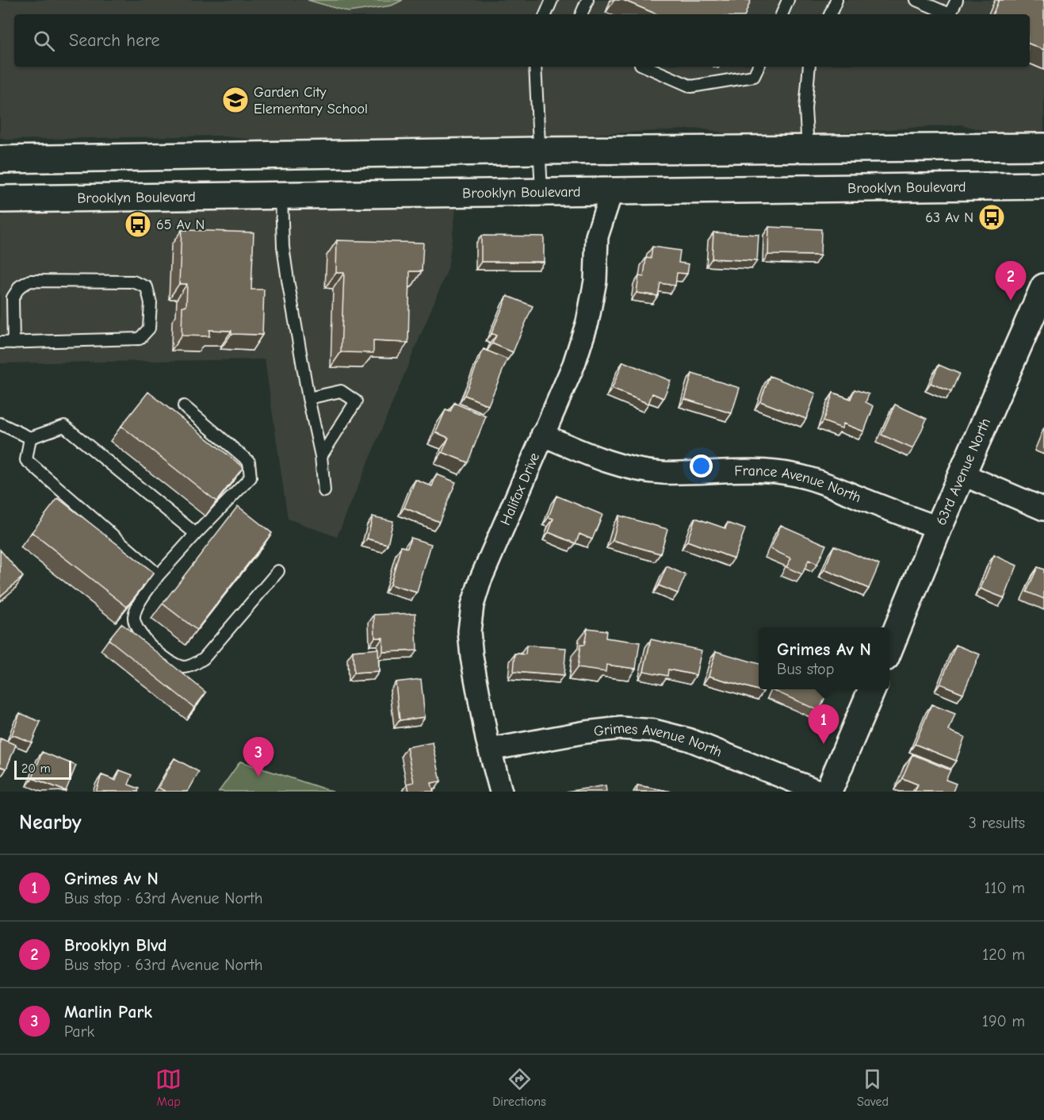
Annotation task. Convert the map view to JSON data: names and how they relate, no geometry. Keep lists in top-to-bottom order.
{
  "streets": {
    "main road": ["Brooklyn Boulevard", "63rd Avenue North"],
    "street": ["France Avenue North", "Halifax Drive", "Grimes Avenue North"]
  },
  "crossings": [
    ["Brooklyn Boulevard", "Halifax Drive"],
    ["63rd Avenue North", "France Avenue North"],
    ["France Avenue North", "Halifax Drive"],
    ["Halifax Drive", "Grimes Avenue North"]
  ],
  "places": {
    "school or university": ["Garden City Elementary School"],
    "bus stop": ["63 Av N", "65 Av N"]
  },
  "scale_bar": "20 m",
  "page": {
    "search": "Search here",
    "pins": ["2", "1", "3"],
    "popup": ["Grimes Av N", "Bus stop"],
    "scale": "20 m",
    "heading": ["Nearby", "3 results"],
    "list": [
      {
        "mark": "1",
        "name": "Grimes Av N",
        "note": "Bus stop · 63rd Avenue North",
        "value": "110 m"
      },
      {
        "mark": "2",
        "name": "Brooklyn Blvd",
        "note": "Bus stop · 63rd Avenue North",
        "value": "120 m"
      },
      {
        "mark": "3",
        "name": "Marlin Park",
        "note": "Park",
        "value": "190 m"
      }
    ],
    "nav": ["Map", "Directions", "Saved"]
  }
}
